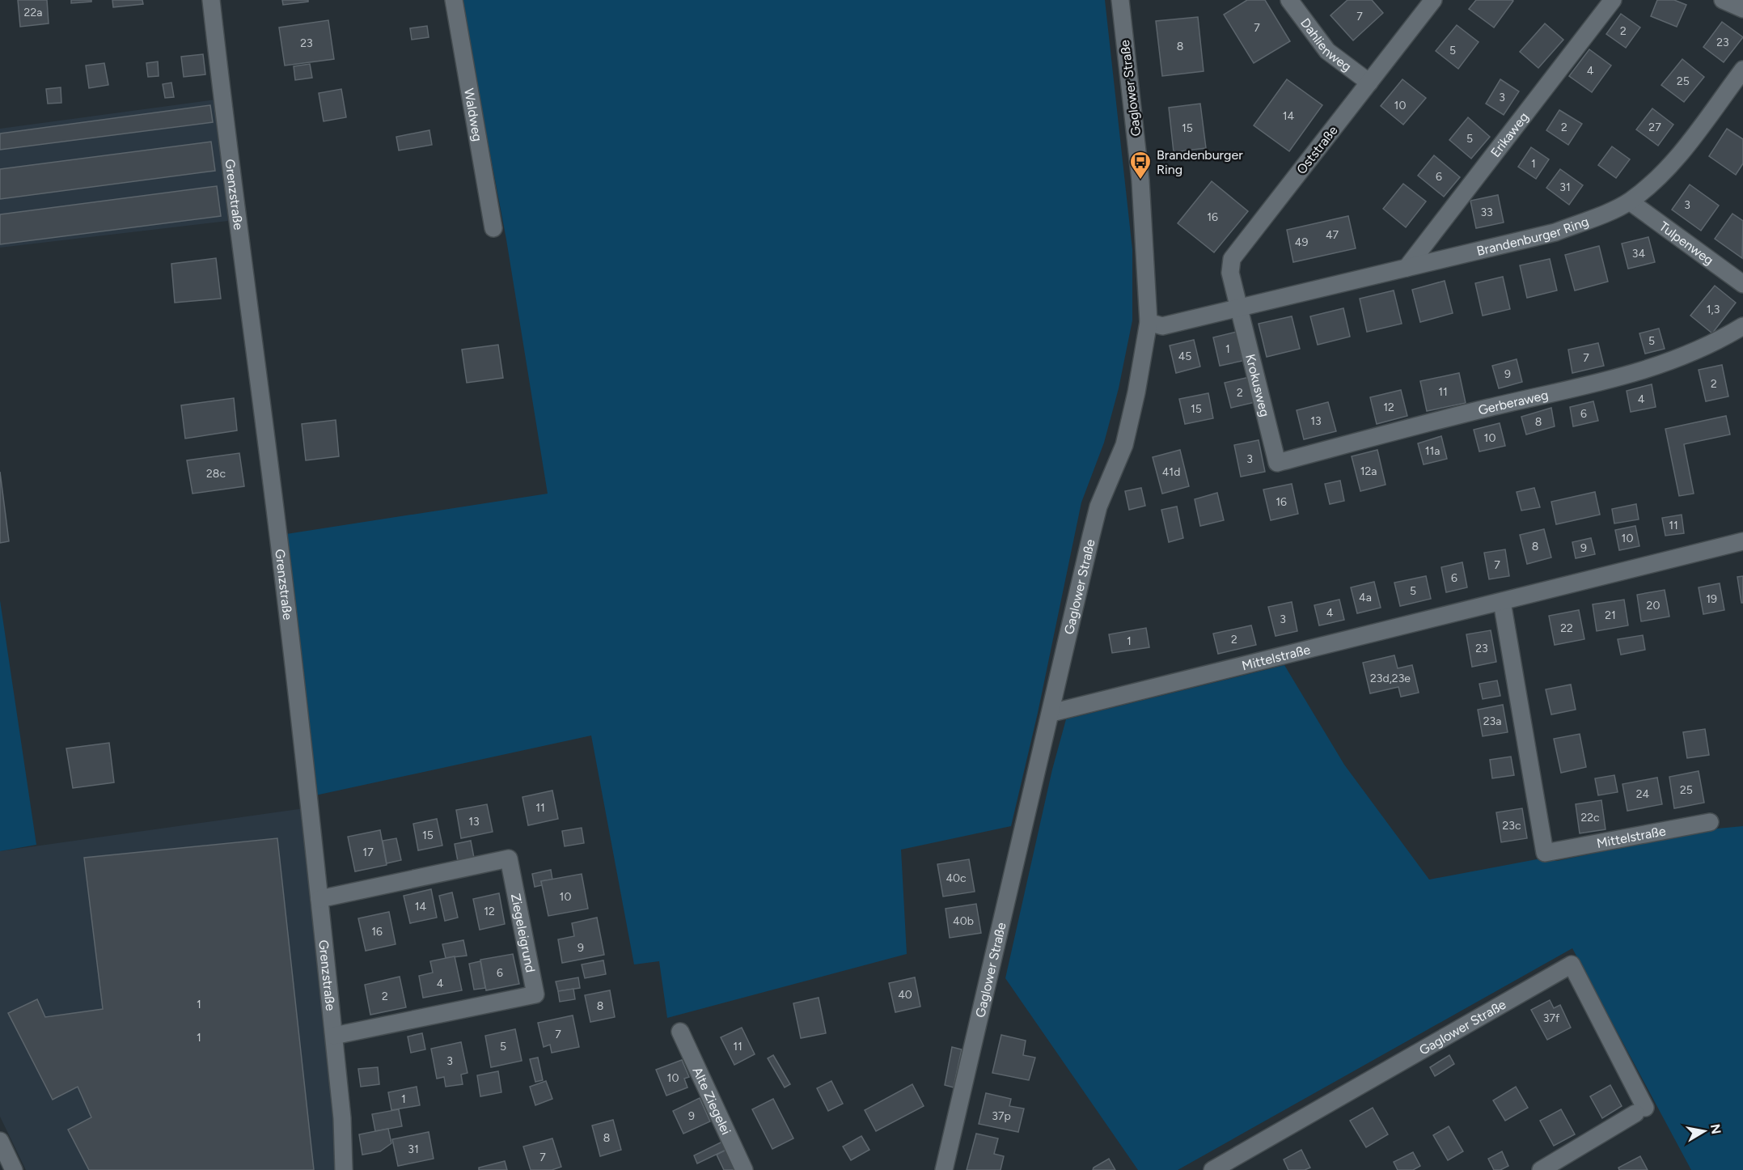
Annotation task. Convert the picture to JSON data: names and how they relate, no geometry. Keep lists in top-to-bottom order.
{
  "streets": {
    "street": [
      "Dahlienweg",
      "Gaglower Straße",
      "Waldweg",
      "Erikaweg",
      "Oststraße",
      "Grenzstraße",
      "Brandenburger Ring",
      "Tulpenweg",
      "Krokusweg",
      "Gerberaweg",
      "Mittelstraße",
      "Ziegeleigrund",
      "Alte Ziegelei"
    ]
  },
  "crossings": [
    ["Dahlienweg", "Oststraße"],
    ["Gaglower Straße", "Brandenburger Ring"],
    ["Gaglower Straße", "Mittelstraße"],
    ["Erikaweg", "Brandenburger Ring"],
    ["Oststraße", "Brandenburger Ring"],
    ["Oststraße", "Krokusweg"],
    ["Grenzstraße", "Ziegeleigrund"],
    ["Brandenburger Ring", "Tulpenweg"],
    ["Brandenburger Ring", "Krokusweg"],
    ["Krokusweg", "Gerberaweg"]
  ],
  "places": {
    "bus stop": ["Brandenburger Ring"]
  },
  "house_numbers": [
    "22a",
    "7",
    "7",
    "2",
    "23",
    "23",
    "8",
    "5",
    "4",
    "25",
    "3",
    "10",
    "14",
    "2",
    "27",
    "15",
    "5",
    "1",
    "6",
    "31",
    "3",
    "33",
    "16",
    "47",
    "49",
    "34",
    "1,3",
    "5",
    "1",
    "45",
    "7",
    "9",
    "2",
    "11",
    "2",
    "4",
    "12",
    "15",
    "6",
    "13",
    "8",
    "10",
    "11a",
    "3",
    "12a",
    "41d",
    "28c",
    "16",
    "11",
    "10",
    "8",
    "9",
    "7",
    "6",
    "5",
    "4a",
    "19",
    "20",
    "4",
    "21",
    "3",
    "22",
    "2",
    "1",
    "23",
    "23d,23e",
    "23a",
    "25",
    "24",
    "11",
    "22c",
    "13",
    "23c",
    "15",
    "17",
    "40c",
    "10",
    "14",
    "12",
    "40b",
    "16",
    "9",
    "6",
    "4",
    "40",
    "2",
    "1",
    "8",
    "37f",
    "7",
    "1",
    "5",
    "11",
    "3",
    "10",
    "1",
    "9",
    "37p",
    "8",
    "31",
    "7"
  ],
  "north": "right"
}
